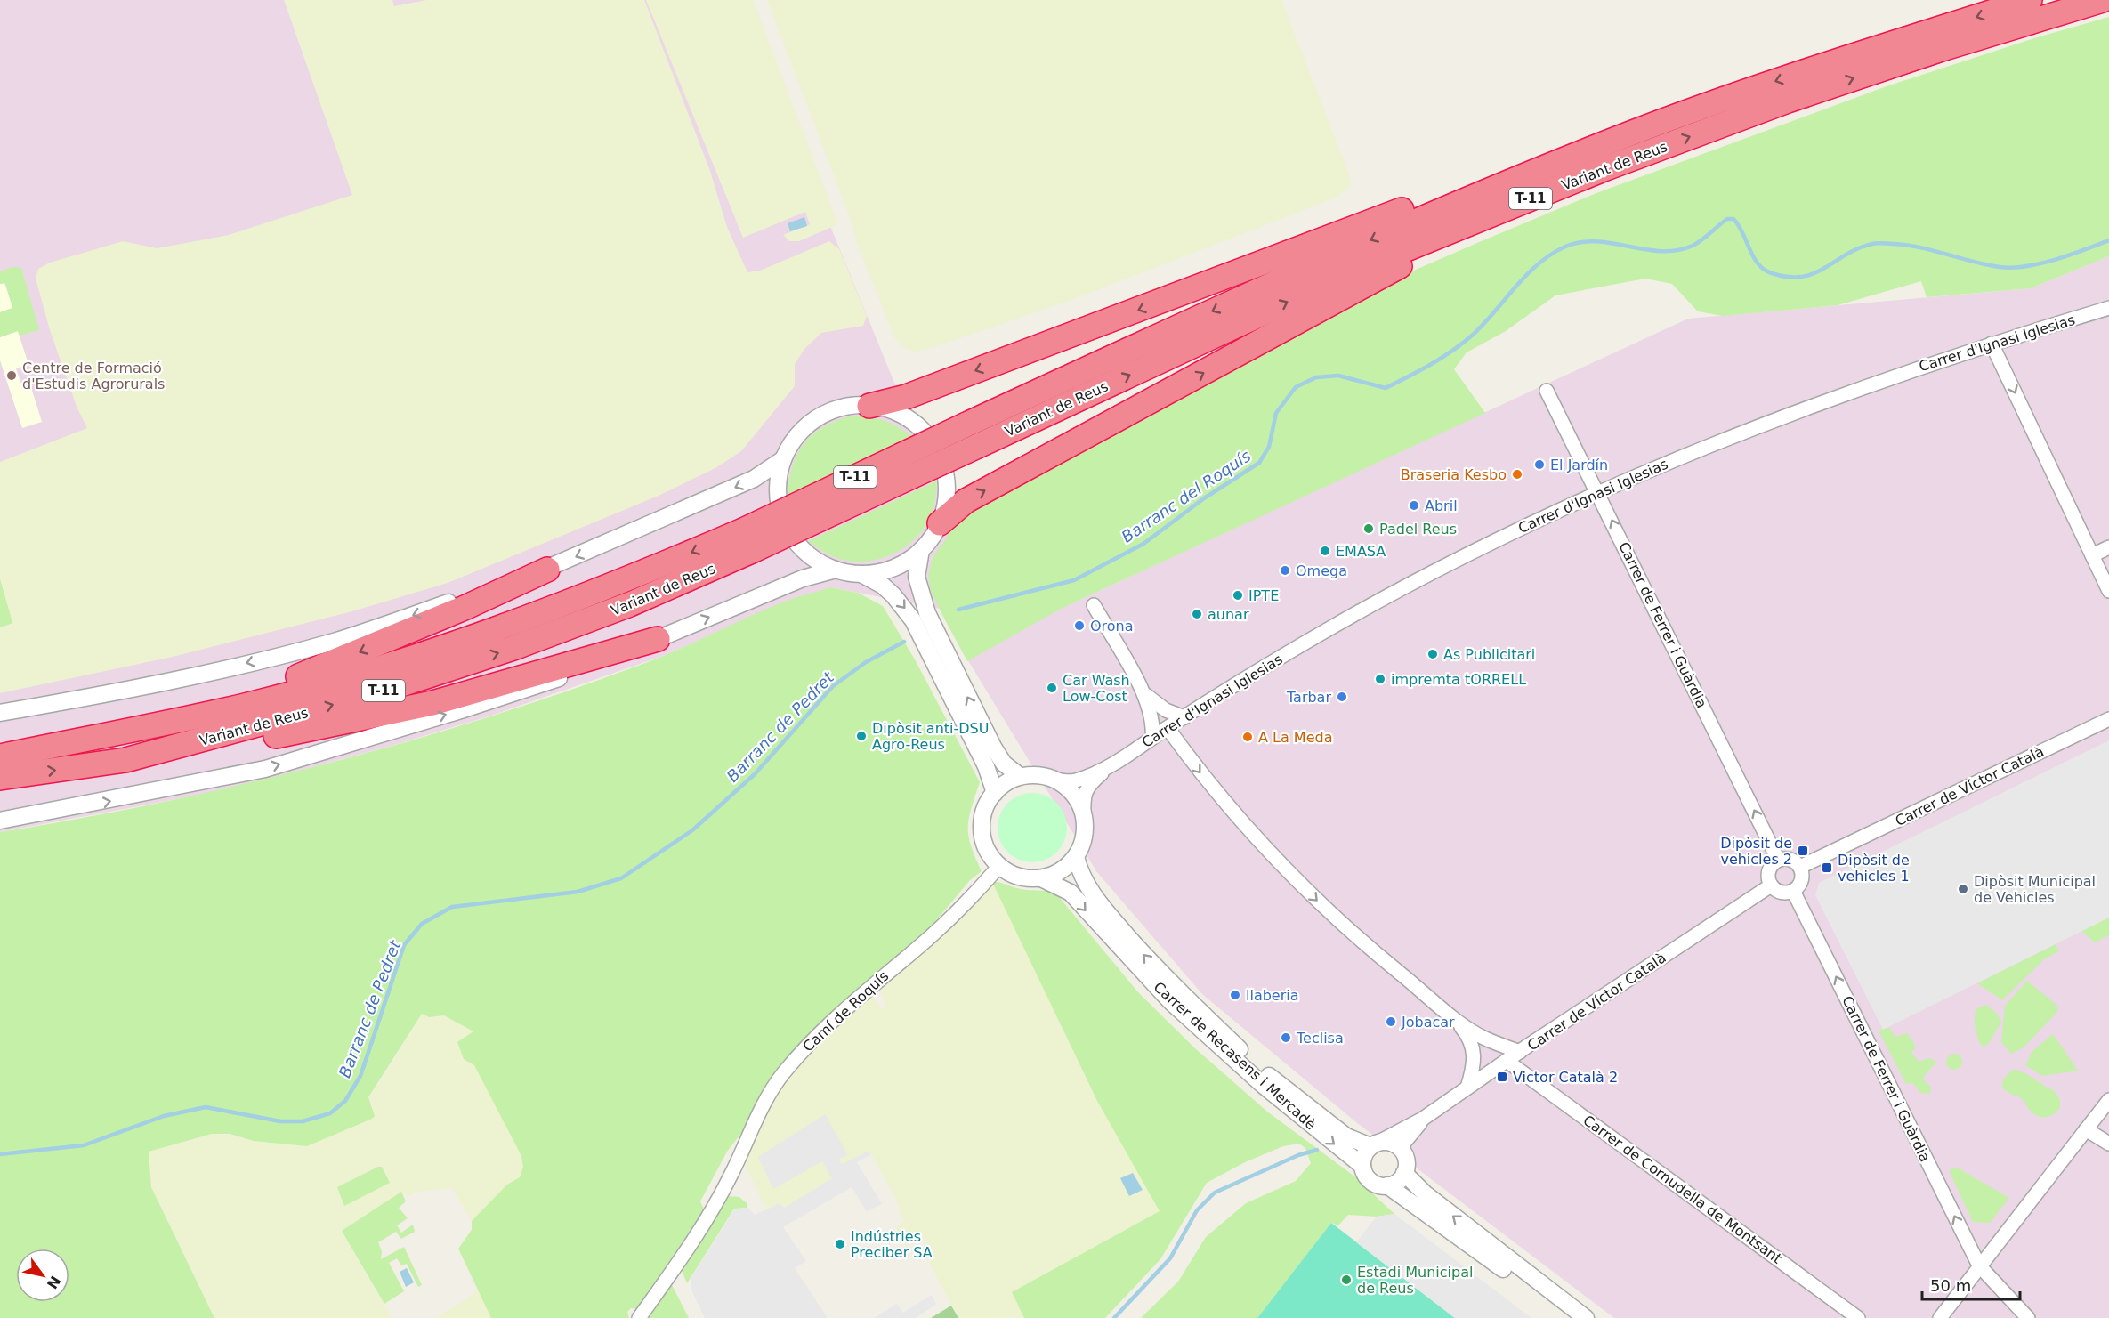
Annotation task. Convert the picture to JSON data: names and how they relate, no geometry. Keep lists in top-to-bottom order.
{
  "streets": {
    "highway": ["Variant de Reus", "T-11"],
    "street": [
      "Carrer d'Ignasi Iglesias",
      "Carrer de Ferrer i Guàrdia",
      "Carrer de Víctor Català",
      "Camí de Roquís",
      "Carrer de Recasens i Mercadè",
      "Carrer de Cornudella de Montsant"
    ]
  },
  "crossings": [
    ["Carrer d'Ignasi Iglesias", "Carrer de Ferrer i Guàrdia"],
    ["Carrer d'Ignasi Iglesias", "Camí de Roquís"],
    ["Carrer d'Ignasi Iglesias", "Carrer de Recasens i Mercadè"],
    ["Carrer de Ferrer i Guàrdia", "Carrer de Víctor Català"],
    ["Carrer de Víctor Català", "Carrer de Recasens i Mercadè"],
    ["Carrer de Víctor Català", "Carrer de Cornudella de Montsant"],
    ["Camí de Roquís", "Carrer de Recasens i Mercadè"]
  ],
  "one_way": ["Carrer de Ferrer i Guàrdia"],
  "water": ["Barranc del Roquís", "Barranc de Pedret"],
  "places": {
    "other": [
      "Centre de Formació d'Estudis Agrorurals",
      "El Jardín",
      "Braseria Kesbo",
      "Abril",
      "Padel Reus",
      "EMASA",
      "Omega",
      "IPTE",
      "aunar",
      "Orona",
      "As Publicitari",
      "impremta tORRELL",
      "Car Wash Low-Cost",
      "Tarbar",
      "Dipòsit anti-DSU Agro-Reus",
      "A La Meda",
      "Dipòsit Municipal de Vehicles",
      "llaberia",
      "Jobacar",
      "Teclisa",
      "Indústries Preciber SA",
      "Estadi Municipal de Reus"
    ],
    "transit": ["Dipòsit de vehicles 2", "Dipòsit de vehicles 1", "Victor Català 2"]
  },
  "scale_bar": "50 m",
  "north": "bottom right"
}
